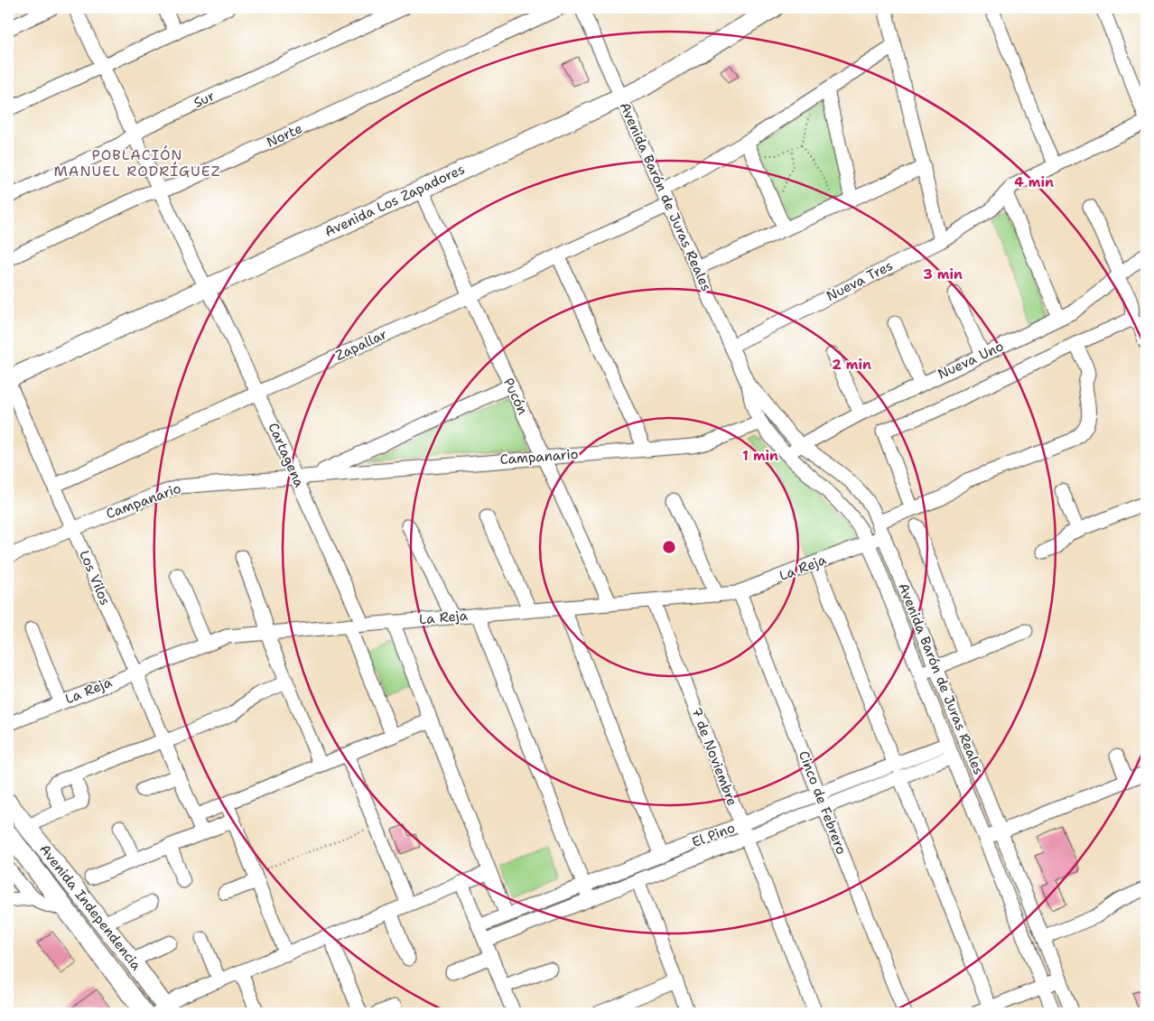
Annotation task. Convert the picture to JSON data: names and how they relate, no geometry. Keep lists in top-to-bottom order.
{
  "streets": {
    "main road": ["Avenida Los Zapadores", "Avenida Independencia"],
    "street": [
      "Sur",
      "Norte",
      "Avenida Barón de Juras Reales",
      "Nueva Tres",
      "Zapallar",
      "Nueva Uno",
      "Pucón",
      "Cartagena",
      "Campanario",
      "La Reja",
      "Los Vilos",
      "7 de Noviembre",
      "Cinco de Febrero",
      "El Pino"
    ]
  },
  "crossings": [
    ["Sur", "Cartagena"],
    ["Norte", "Cartagena"],
    ["Avenida Barón de Juras Reales", "Avenida Los Zapadores"],
    ["Avenida Barón de Juras Reales", "Nueva Tres"],
    ["Avenida Barón de Juras Reales", "Zapallar"],
    ["Avenida Barón de Juras Reales", "Nueva Uno"],
    ["Avenida Barón de Juras Reales", "Campanario"],
    ["Avenida Barón de Juras Reales", "La Reja"],
    ["Avenida Barón de Juras Reales", "El Pino"],
    ["Avenida Los Zapadores", "Pucón"],
    ["Avenida Los Zapadores", "Cartagena"],
    ["Avenida Los Zapadores", "Los Vilos"],
    ["Zapallar", "Pucón"],
    ["Zapallar", "Cartagena"],
    ["Zapallar", "Los Vilos"],
    ["Pucón", "Campanario"],
    ["Pucón", "La Reja"],
    ["Cartagena", "Campanario"],
    ["Cartagena", "La Reja"],
    ["Campanario", "Los Vilos"],
    ["La Reja", "Los Vilos"],
    ["La Reja", "7 de Noviembre"],
    ["La Reja", "Cinco de Febrero"],
    ["7 de Noviembre", "El Pino"],
    ["Cinco de Febrero", "El Pino"]
  ],
  "districts": ["POBLACIÓN MANUEL RODRÍGUEZ"],
  "rings": [
    "4 min",
    "3 min",
    "2 min",
    "1 min"
  ]
}
